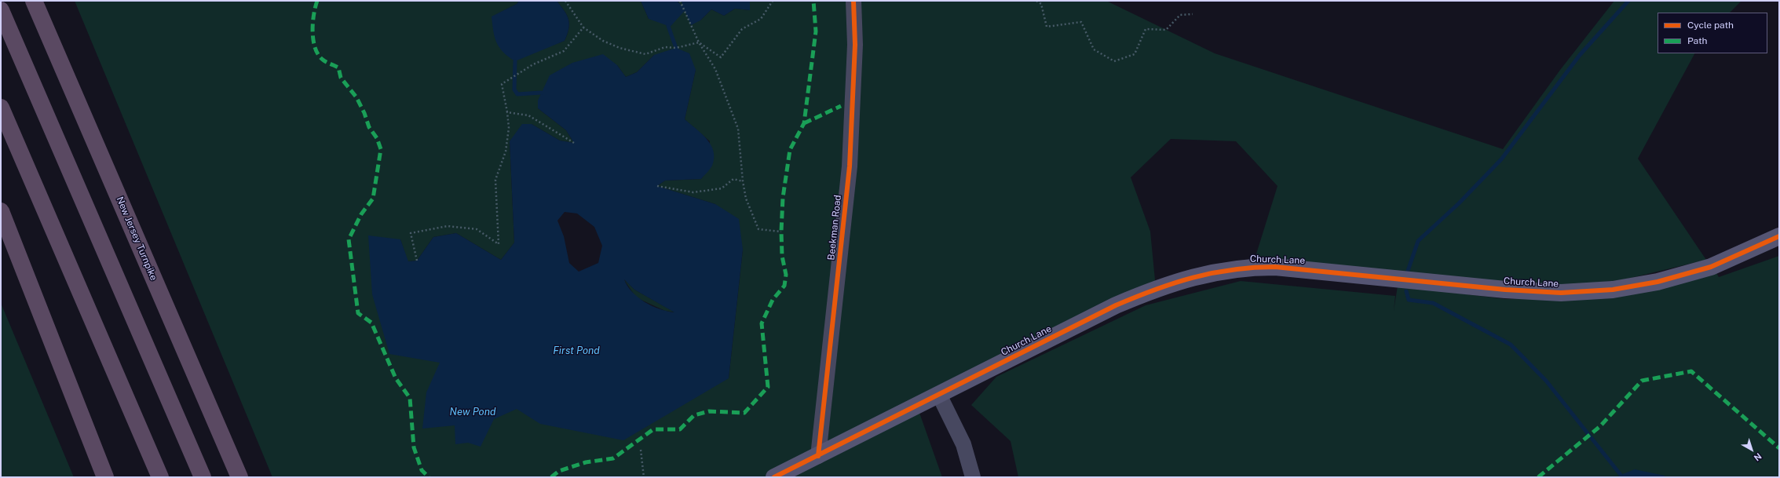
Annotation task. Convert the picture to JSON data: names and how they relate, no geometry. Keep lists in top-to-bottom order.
{
  "streets": {
    "highway": ["New Jersey Turnpike"],
    "street": ["Beekman Road", "Church Lane"]
  },
  "crossings": [
    ["Beekman Road", "Church Lane"]
  ],
  "water": ["First Pond", "New Pond"],
  "legend": ["Cycle path", "Path"],
  "north": "bottom right"
}
